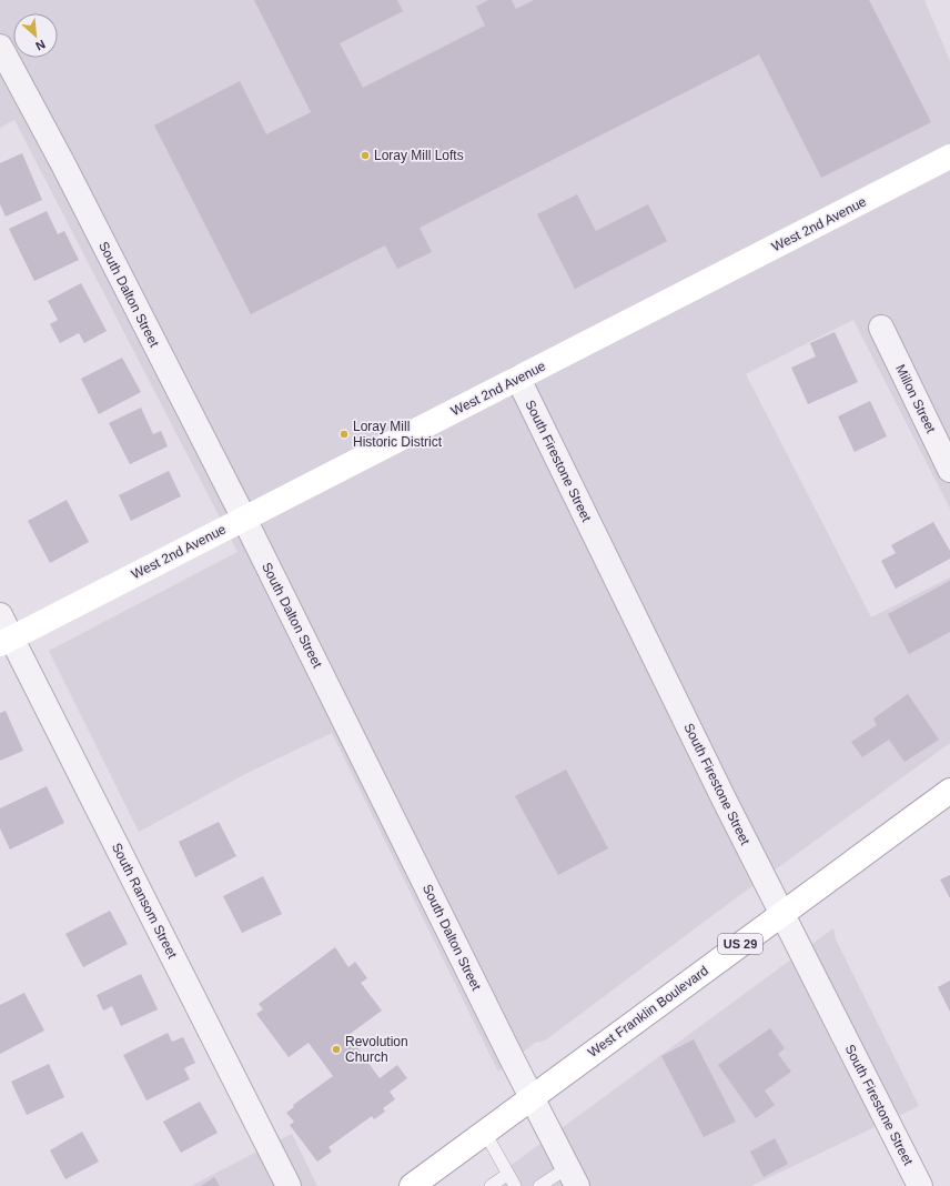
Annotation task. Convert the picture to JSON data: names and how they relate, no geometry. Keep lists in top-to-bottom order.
{
  "streets": {
    "street": [
      "West 2nd Avenue",
      "South Dalton Street",
      "Millon Street",
      "South Firestone Street",
      "South Ransom Street",
      "US 29",
      "West Franklin Boulevard"
    ]
  },
  "crossings": [
    ["West 2nd Avenue", "South Dalton Street"],
    ["West 2nd Avenue", "South Firestone Street"],
    ["West 2nd Avenue", "South Ransom Street"],
    ["South Dalton Street", "West Franklin Boulevard"],
    ["South Firestone Street", "West Franklin Boulevard"]
  ],
  "places": ["Loray Mill Lofts", "Loray Mill Historic District", "Revolution Church"],
  "north": "bottom right"
}
